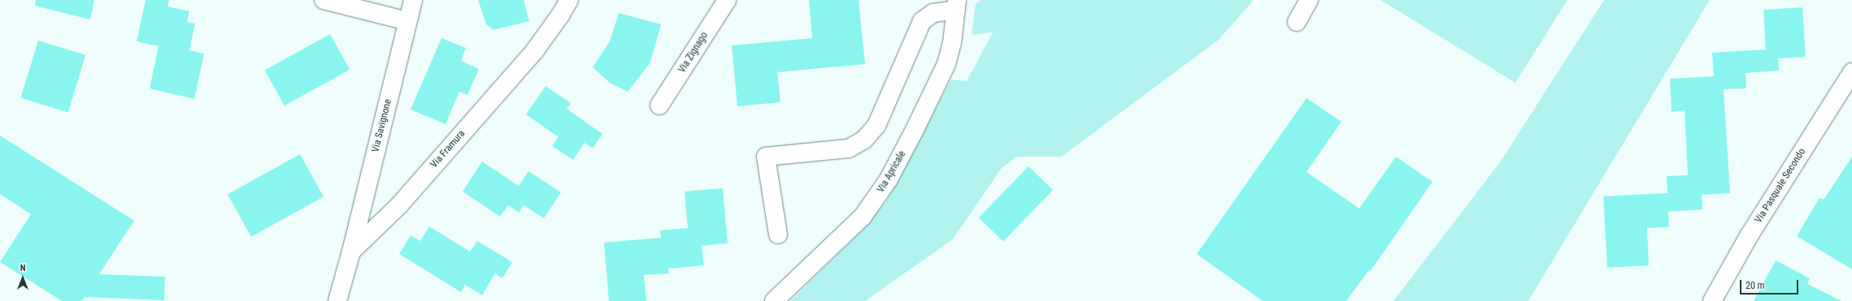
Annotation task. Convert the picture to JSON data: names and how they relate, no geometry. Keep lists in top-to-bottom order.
{
  "streets": {
    "street": [
      "Via Zignago",
      "Via Savignone",
      "Via Framura",
      "Via Apricale",
      "Via Pasquale Secondo"
    ]
  },
  "crossings": [
    ["Via Savignone", "Via Framura"]
  ],
  "scale_bar": "20 m",
  "north": "top"
}
